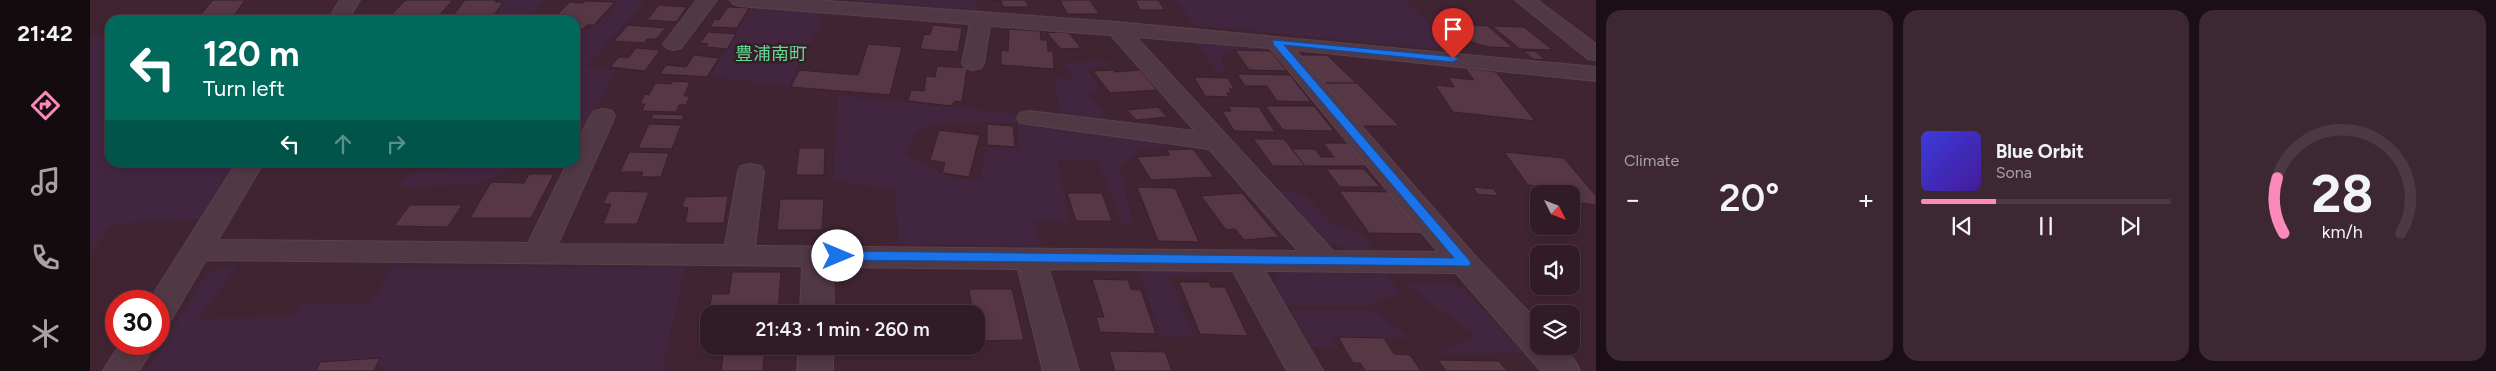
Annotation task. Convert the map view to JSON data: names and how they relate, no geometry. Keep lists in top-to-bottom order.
{
  "districts": ["豊浦南町"],
  "north": "bottom right",
  "page": {
    "tabs": "21:42",
    "tile": "Climate",
    "turn": ["120 m", "Turn left"],
    "song": ["Blue Orbit", "Sona"],
    "heat": ["−", "20°", "+"],
    "limit": "30",
    "trip": "21:43 · 1 min · 260 m",
    "gauge": ["28", "km/h"]
  }
}
